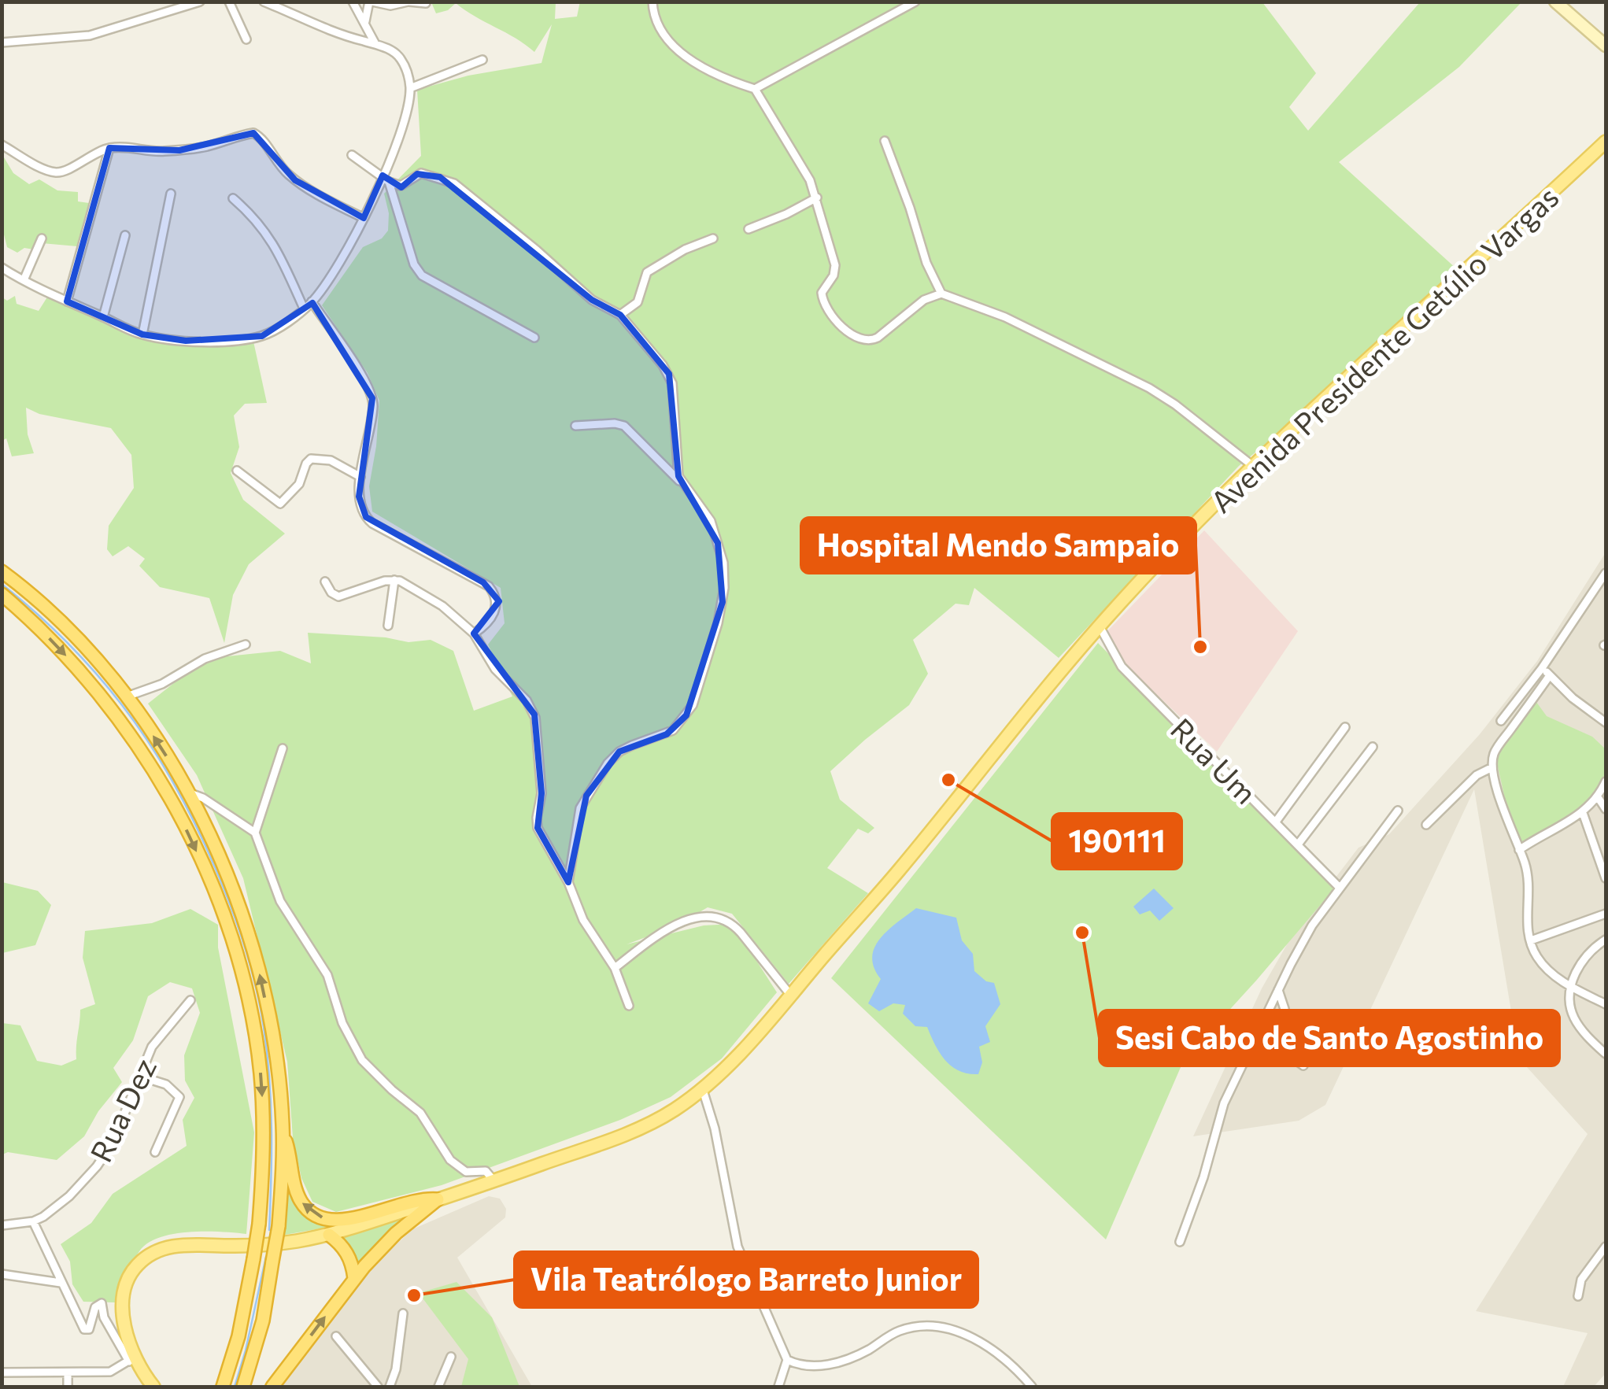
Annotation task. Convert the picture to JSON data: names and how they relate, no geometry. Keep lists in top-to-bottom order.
{
  "streets": {
    "main road": ["Avenida Presidente Getúlio Vargas"],
    "street": ["Rua Um", "Rua Dez"]
  },
  "crossings": [
    ["Avenida Presidente Getúlio Vargas", "Rua Um"]
  ],
  "places": [
    "Hospital Mendo Sampaio",
    "190111",
    "Sesi Cabo de Santo Agostinho",
    "Vila Teatrólogo Barreto Junior"
  ]
}
